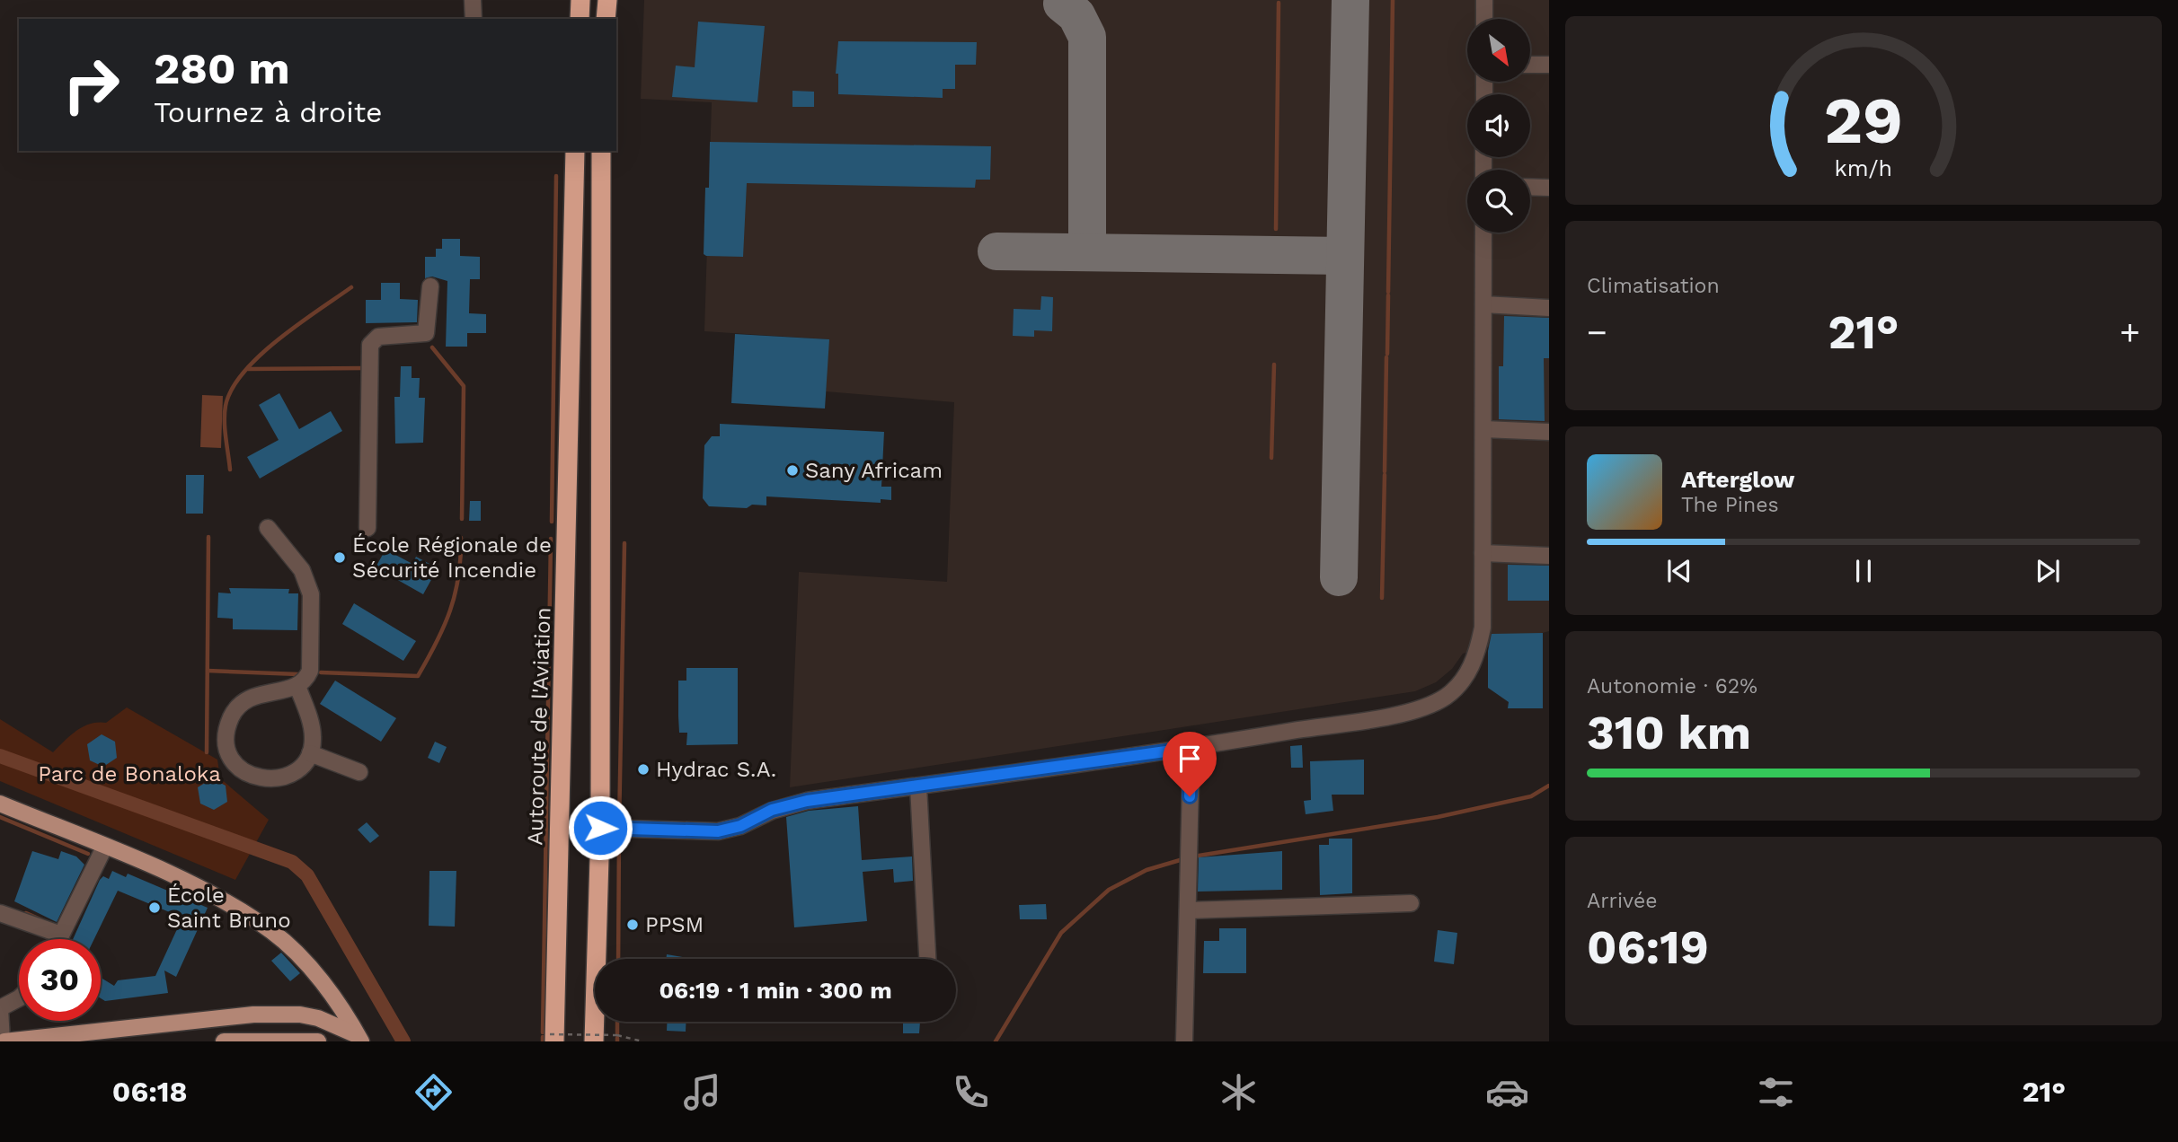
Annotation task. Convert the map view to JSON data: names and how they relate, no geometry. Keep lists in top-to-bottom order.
{
  "streets": {
    "highway": ["Autoroute de l'Aviation"]
  },
  "parks": ["Parc de Bonaloka"],
  "places": [
    "Sany Africam",
    "École Régionale de Sécurité Incendie",
    "Hydrac S.A.",
    "École Saint Bruno",
    "PPSM"
  ],
  "north": "bottom right",
  "page": {
    "turn": ["280 m", "Tournez à droite"],
    "tile": [
      "Climatisation",
      ["Autonomie · 62%", "310 km"],
      ["Arrivée", "06:19"]
    ],
    "heat": ["−", "21°", "+"],
    "song": ["Afterglow", "The Pines"],
    "limit": "30",
    "trip": "06:19 · 1 min · 300 m",
    "tabs": ["06:18", "21°"],
    "gauge": ["29", "km/h"]
  }
}
